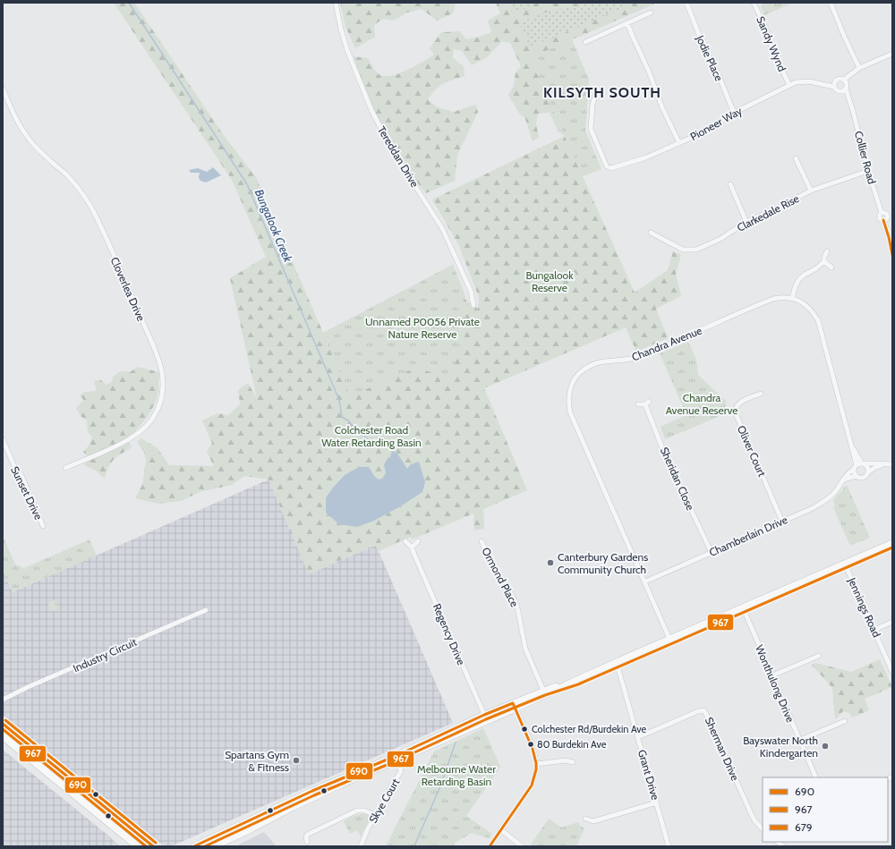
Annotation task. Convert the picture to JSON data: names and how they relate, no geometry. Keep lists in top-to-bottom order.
{
  "streets": {
    "street": [
      "Sandy Wynd",
      "Jodie Place",
      "Pioneer Way",
      "Tereddan Drive",
      "Collier Road",
      "Clarkedale Rise",
      "Cloverlea Drive",
      "Chandra Avenue",
      "Oliver Court",
      "Sheridan Close",
      "Sunset Drive",
      "Chamberlain Drive",
      "Ormond Place",
      "Jennings Road",
      "Regency Drive",
      "Industry Circuit",
      "Wonthulong Drive",
      "Sherman Drive",
      "Grant Drive",
      "Skye Court"
    ]
  },
  "crossings": [
    ["Sandy Wynd", "Pioneer Way"],
    ["Jodie Place", "Pioneer Way"],
    ["Collier Road", "Clarkedale Rise"],
    ["Chandra Avenue", "Chamberlain Drive"],
    ["Oliver Court", "Chamberlain Drive"],
    ["Sheridan Close", "Chamberlain Drive"],
    ["Sherman Drive", "Grant Drive"]
  ],
  "districts": ["KILSYTH SOUTH"],
  "water": ["Bungalook Creek"],
  "parks": [
    "Bungalook Reserve",
    "Unnamed P0056 Private Nature Reserve",
    "Chandra Avenue Reserve",
    "Colchester Road Water Retarding Basin",
    "Melbourne Water Retarding Basin"
  ],
  "places": [
    "Canterbury Gardens Community Church",
    "Colchester Rd/Burdekin Ave",
    "80 Burdekin Ave",
    "Bayswater North Kindergarten",
    "Spartans Gym & Fitness"
  ],
  "lines": ["transit line 690", "transit line 967", "transit line 679"],
  "legend": ["690", "967", "679"]
}
